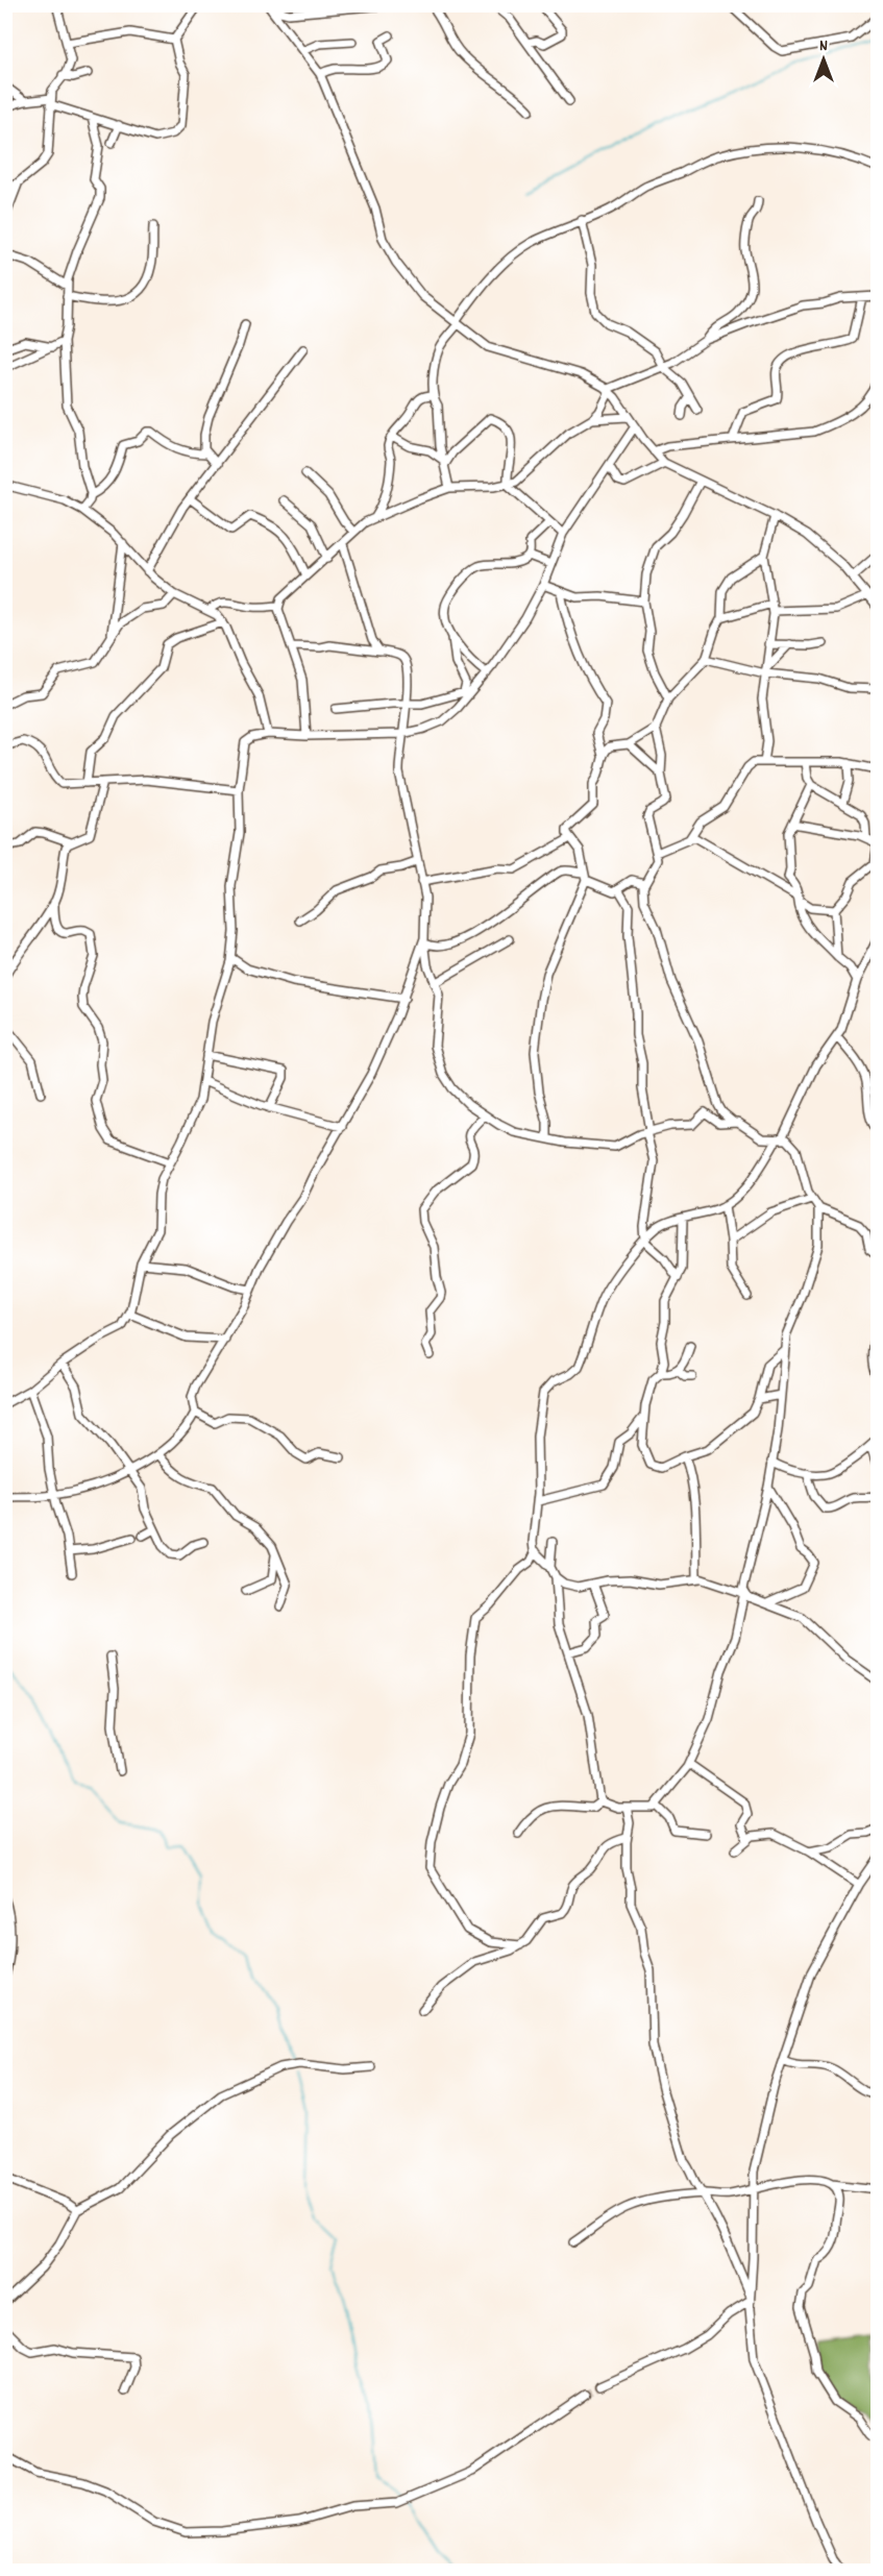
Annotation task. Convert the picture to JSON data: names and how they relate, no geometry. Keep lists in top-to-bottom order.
{
  "north": "top"
}
